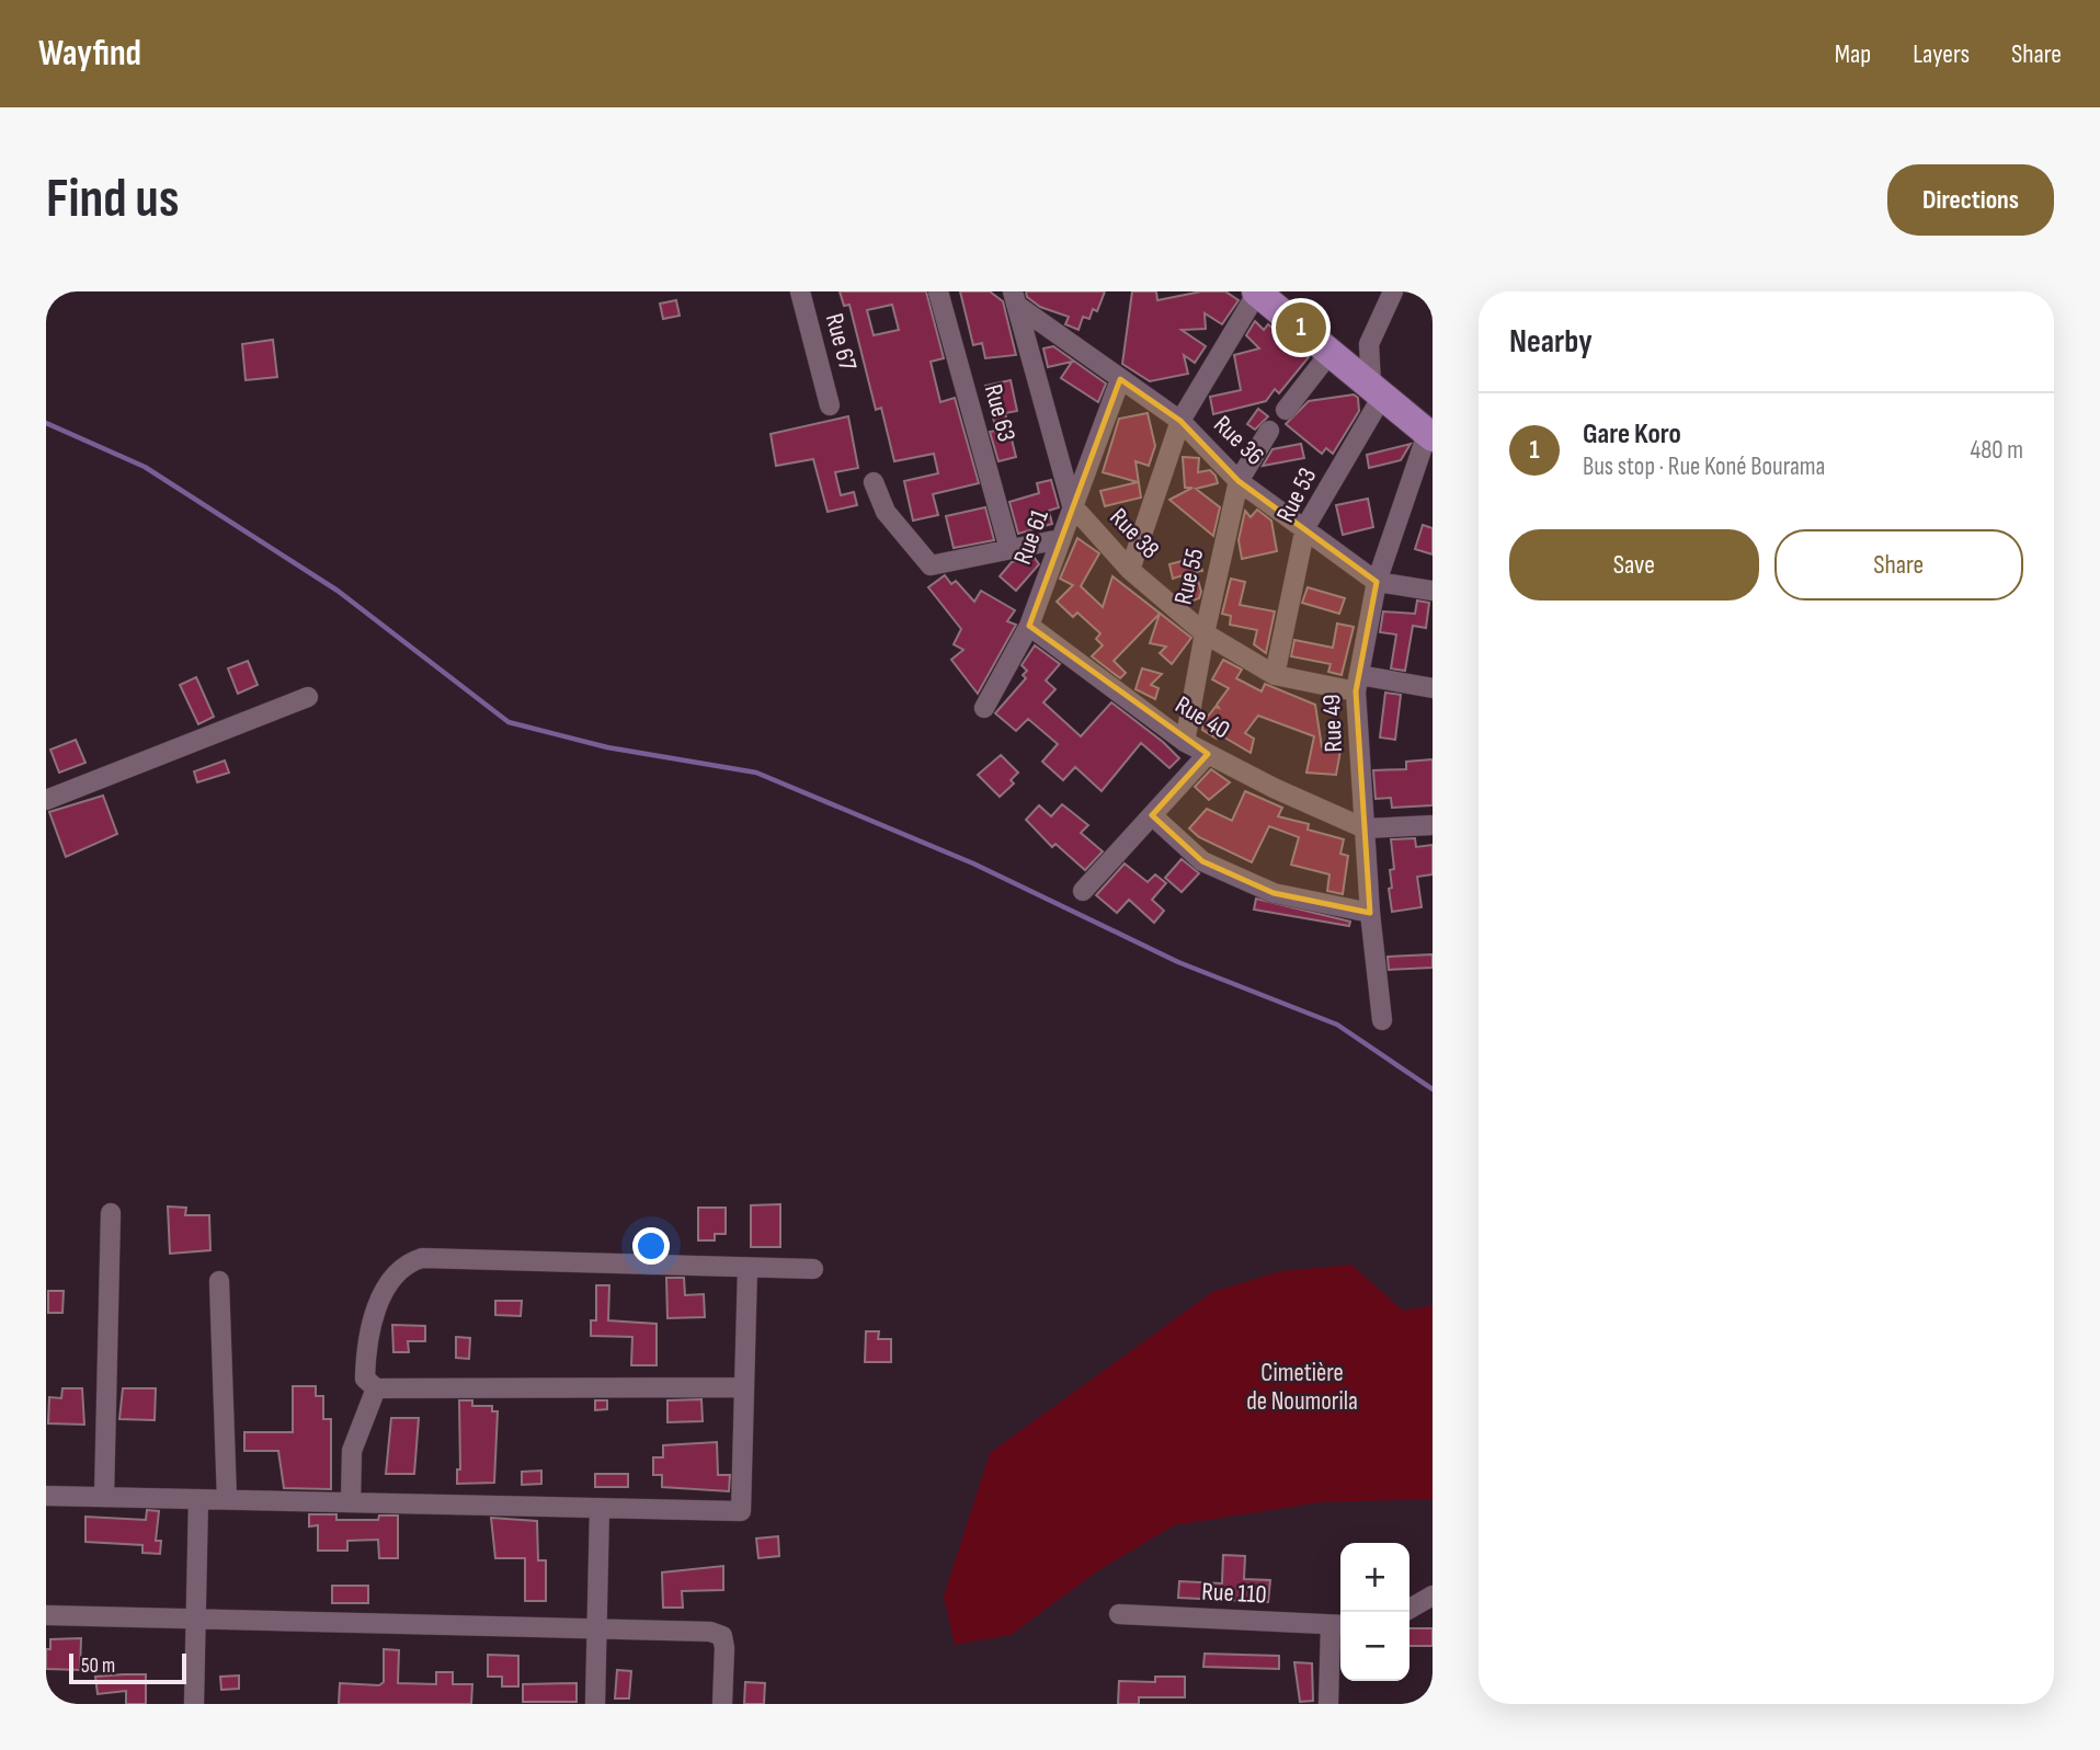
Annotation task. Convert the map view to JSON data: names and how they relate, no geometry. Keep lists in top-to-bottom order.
{
  "streets": {
    "street": [
      "Rue 67",
      "Rue 63",
      "Rue 36",
      "Rue 53",
      "Rue 38",
      "Rue 61",
      "Rue 55",
      "Rue 40",
      "Rue 49",
      "Rue 110"
    ]
  },
  "crossings": [
    ["Rue 36", "Rue 53"],
    ["Rue 36", "Rue 38"],
    ["Rue 36", "Rue 61"],
    ["Rue 36", "Rue 55"],
    ["Rue 36", "Rue 49"],
    ["Rue 53", "Rue 38"],
    ["Rue 38", "Rue 61"],
    ["Rue 38", "Rue 55"],
    ["Rue 38", "Rue 49"],
    ["Rue 61", "Rue 40"],
    ["Rue 55", "Rue 40"],
    ["Rue 40", "Rue 49"]
  ],
  "parks": ["Cimetière de Noumorila"],
  "scale_bar": "50 m",
  "page": {
    "header": "Wayfind",
    "nav": ["Map", "Layers", "Share"],
    "buttons": [
      "Directions",
      ["Save", "Share"]
    ],
    "title": "Find us",
    "heading": "Nearby",
    "pins": "1",
    "list": [
      {
        "mark": "1",
        "name": "Gare Koro",
        "note": "Bus stop · Rue Koné Bourama",
        "value": "480 m"
      }
    ],
    "map_buttons": ["+", "−"],
    "scale": "50 m"
  }
}
